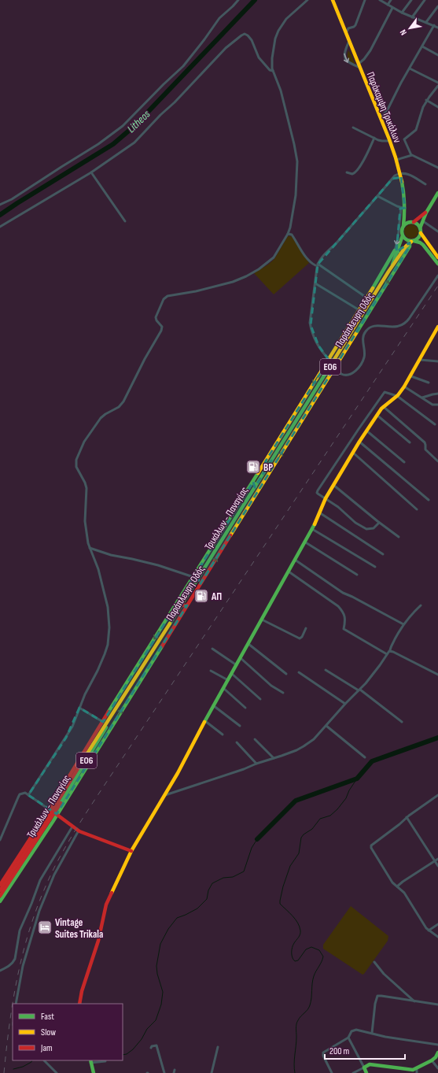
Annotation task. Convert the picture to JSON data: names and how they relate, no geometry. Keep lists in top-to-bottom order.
{
  "streets": {
    "street": [
      "Παράκαμψη Τρικάλων",
      "Παράπλευρη Οδός",
      "ΕΟ6",
      "Τρικάλων - Παναγίας"
    ]
  },
  "crossings": [
    ["Παράκαμψη Τρικάλων", "Παράπλευρη Οδός"],
    ["Παράκαμψη Τρικάλων", "ΕΟ6"],
    ["Παράκαμψη Τρικάλων", "Τρικάλων - Παναγίας"],
    ["Παράπλευρη Οδός", "ΕΟ6"],
    ["Παράπλευρη Οδός", "Τρικάλων - Παναγίας"],
    ["ΕΟ6", "Τρικάλων - Παναγίας"]
  ],
  "water": ["Litheos"],
  "places": {
    "fuel station": ["BP", "ΑΠ"],
    "hotel": ["Vintage Suites Trikala"]
  },
  "legend": ["Fast", "Slow", "Jam"],
  "scale_bar": "200 m",
  "north": "bottom left"
}
